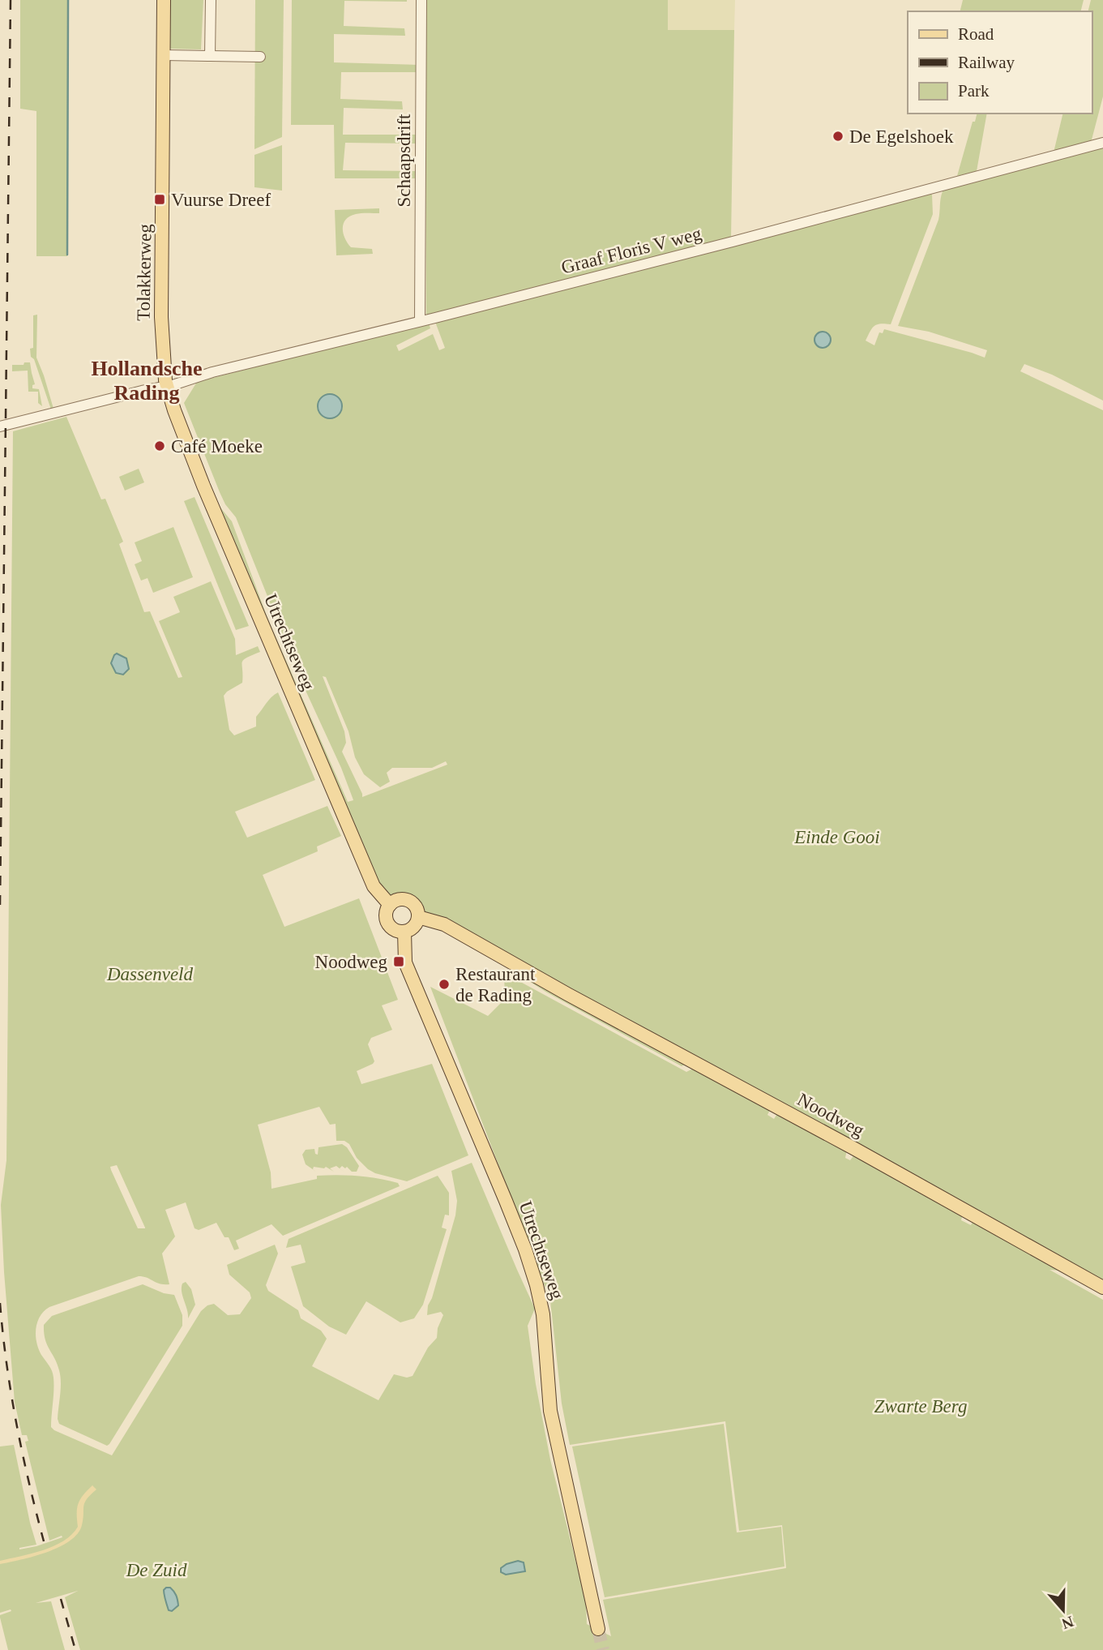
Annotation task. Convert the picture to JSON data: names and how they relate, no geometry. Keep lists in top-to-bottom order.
{
  "streets": {
    "main road": ["Tolakkerweg", "Utrechtseweg", "Noodweg"],
    "street": ["Schaapsdrift", "Graaf Floris V weg"]
  },
  "crossings": [
    ["Schaapsdrift", "Graaf Floris V weg"],
    ["Graaf Floris V weg", "Tolakkerweg"],
    ["Graaf Floris V weg", "Utrechtseweg"],
    ["Tolakkerweg", "Utrechtseweg"],
    ["Utrechtseweg", "Noodweg"]
  ],
  "districts": ["Hollandsche Rading"],
  "parks": [
    "Einde Gooi",
    "Dassenveld",
    "Zwarte Berg",
    "De Zuid"
  ],
  "places": {
    "other": ["De Egelshoek", "Café Moeke", "Restaurant de Rading"],
    "transit": ["Vuurse Dreef", "Noodweg"]
  },
  "legend": ["Road", "Railway", "Park"],
  "north": "bottom"
}
